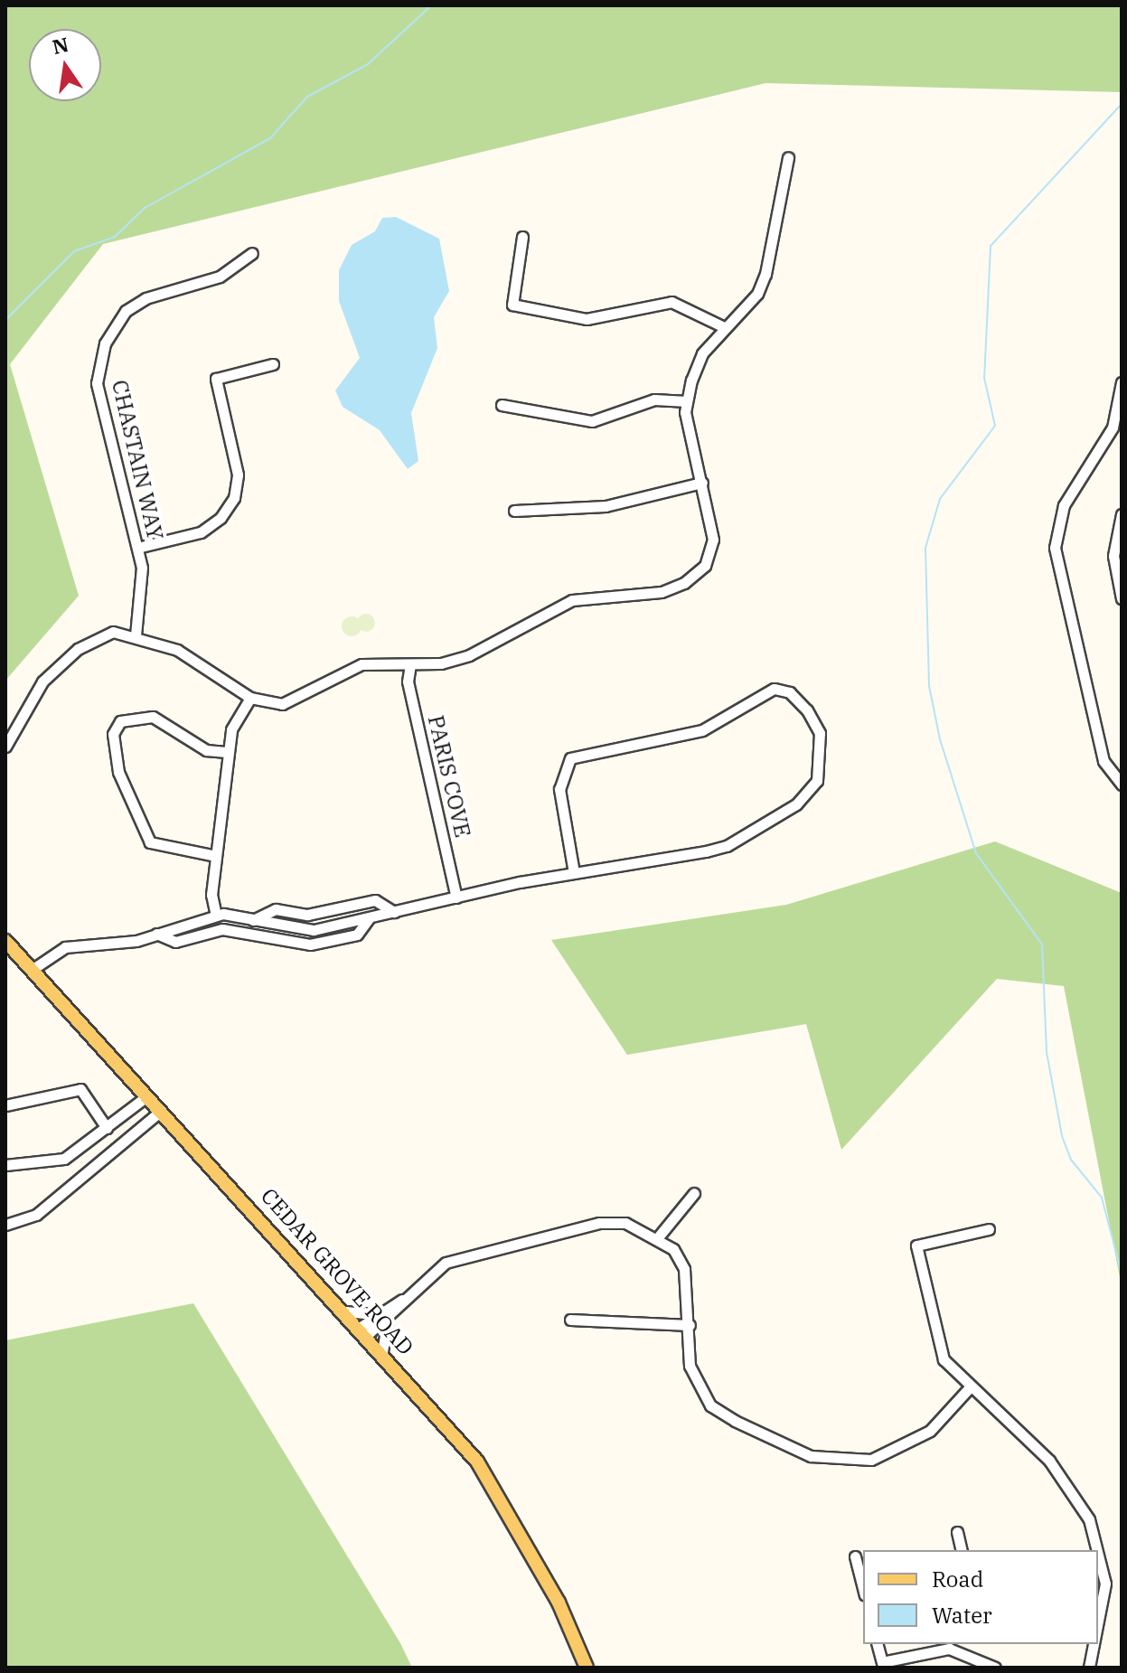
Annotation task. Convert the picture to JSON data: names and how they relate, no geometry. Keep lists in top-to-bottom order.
{
  "streets": {
    "main road": ["CEDAR GROVE ROAD"],
    "street": ["CHASTAIN WAY", "PARIS COVE"]
  },
  "legend": ["Road", "Water"],
  "north": "top"
}
